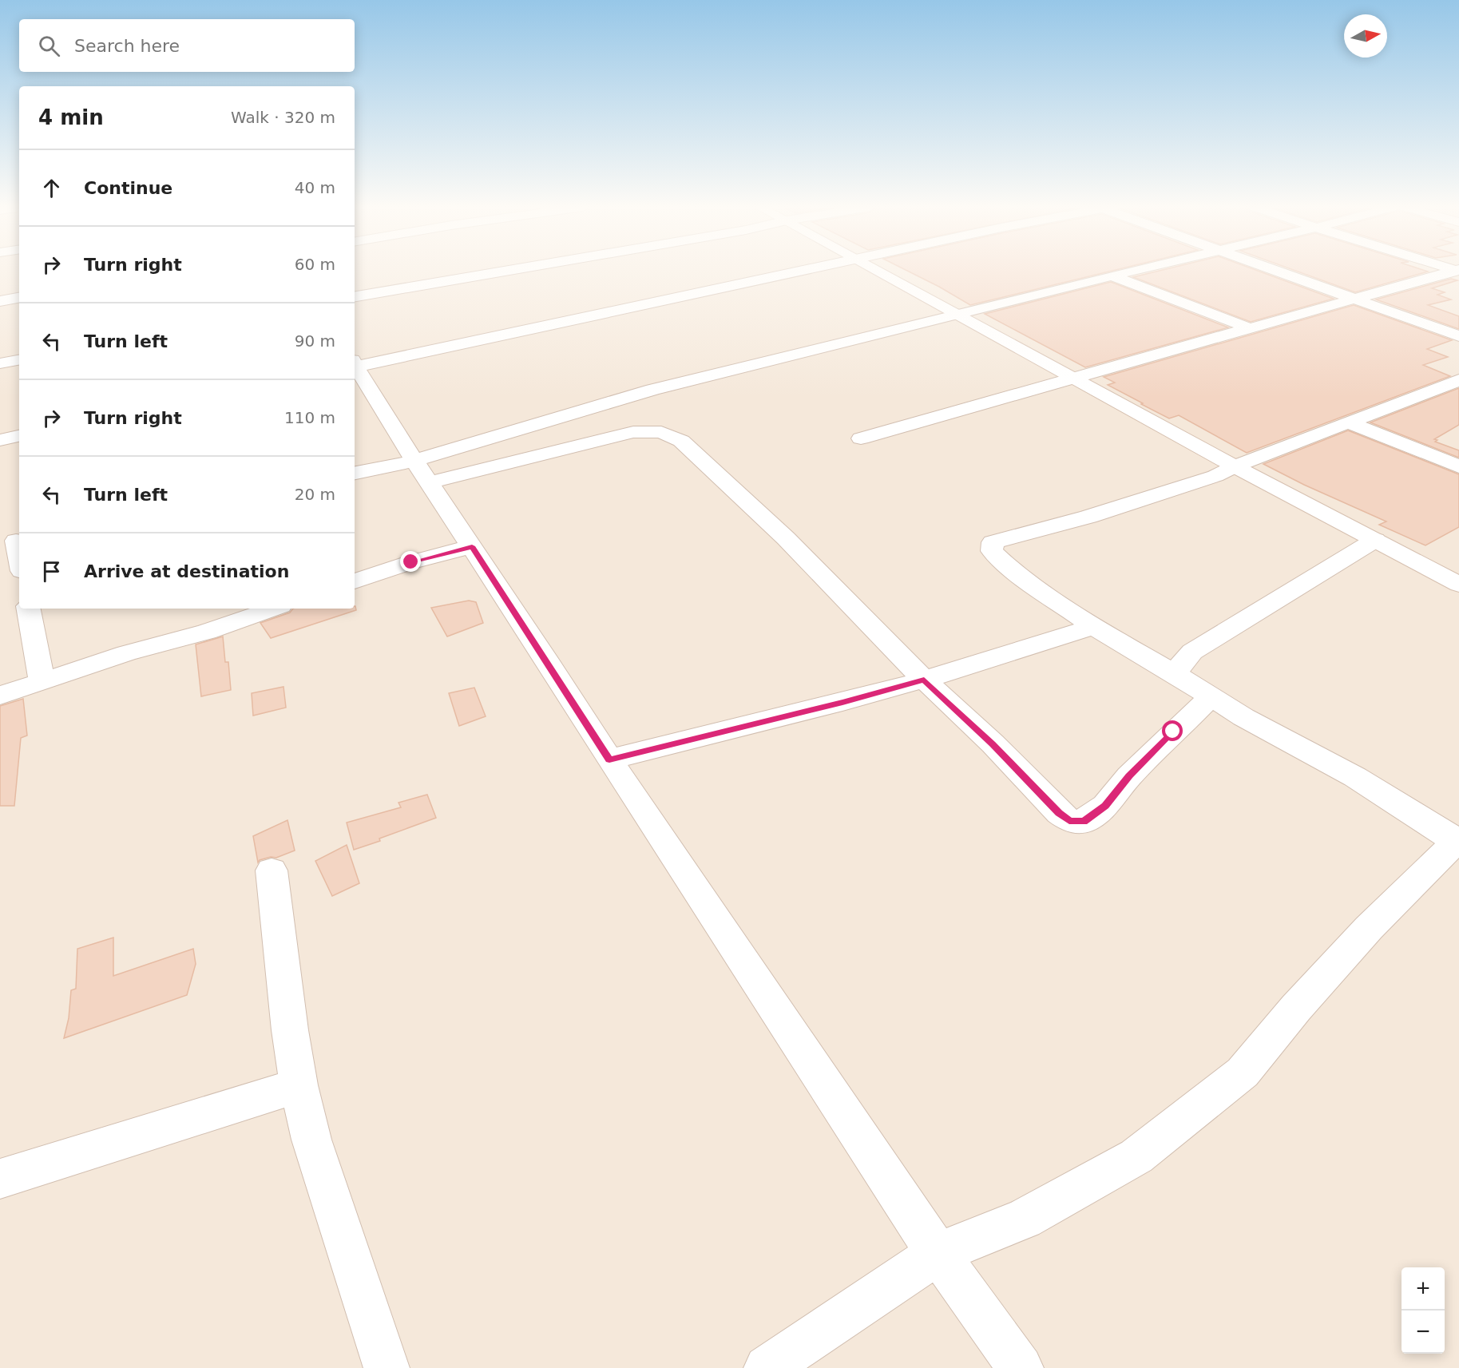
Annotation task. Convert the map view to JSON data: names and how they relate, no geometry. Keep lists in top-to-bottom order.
{
  "north": "right",
  "page": {
    "search": "Search here",
    "heading": ["4 min", "Walk · 320 m"],
    "list": [
      ["Continue", "40 m"],
      ["Turn right", "60 m"],
      ["Turn left", "90 m"],
      ["Turn right", "110 m"],
      ["Turn left", "20 m"],
      "Arrive at destination"
    ],
    "map_buttons": ["+", "−"]
  }
}
